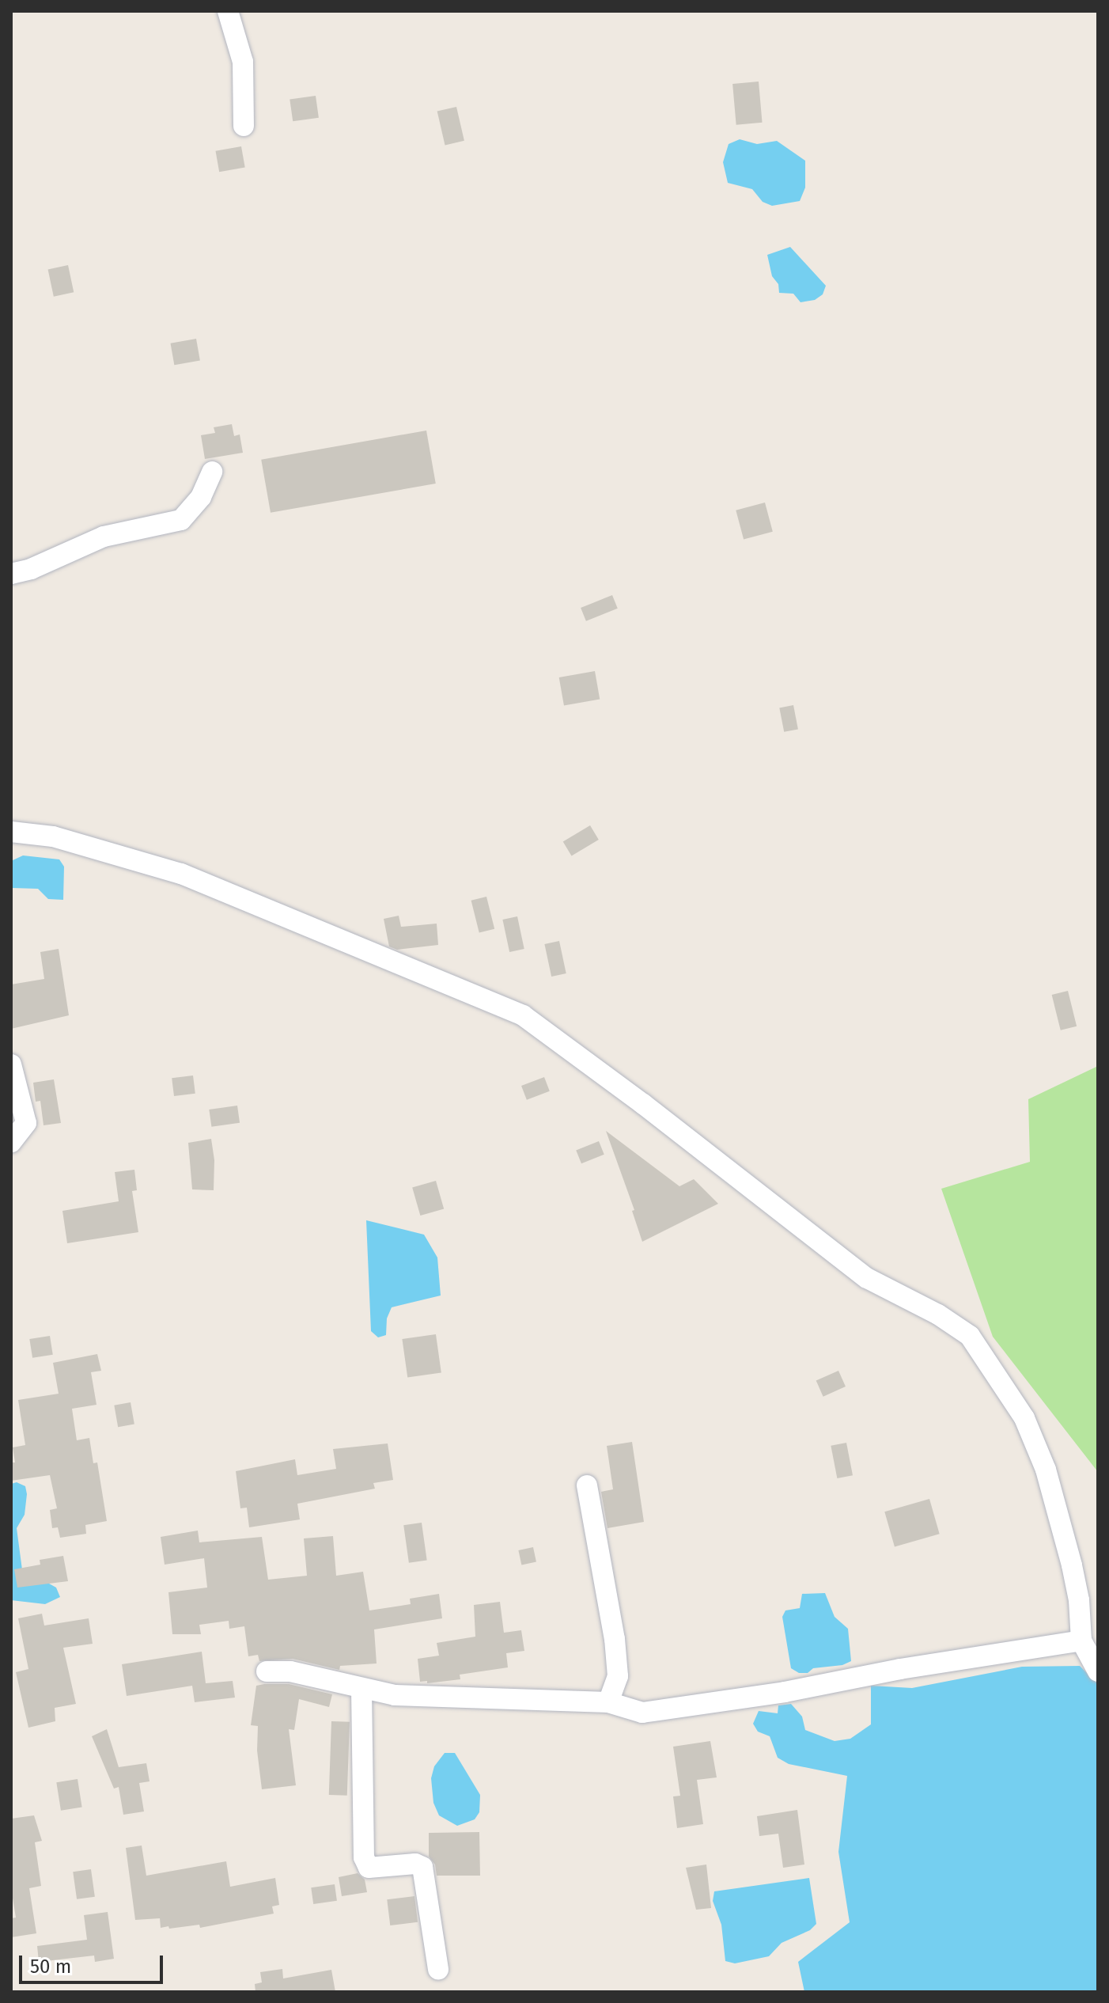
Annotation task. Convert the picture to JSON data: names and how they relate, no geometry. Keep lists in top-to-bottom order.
{
  "scale_bar": "50 m"
}
